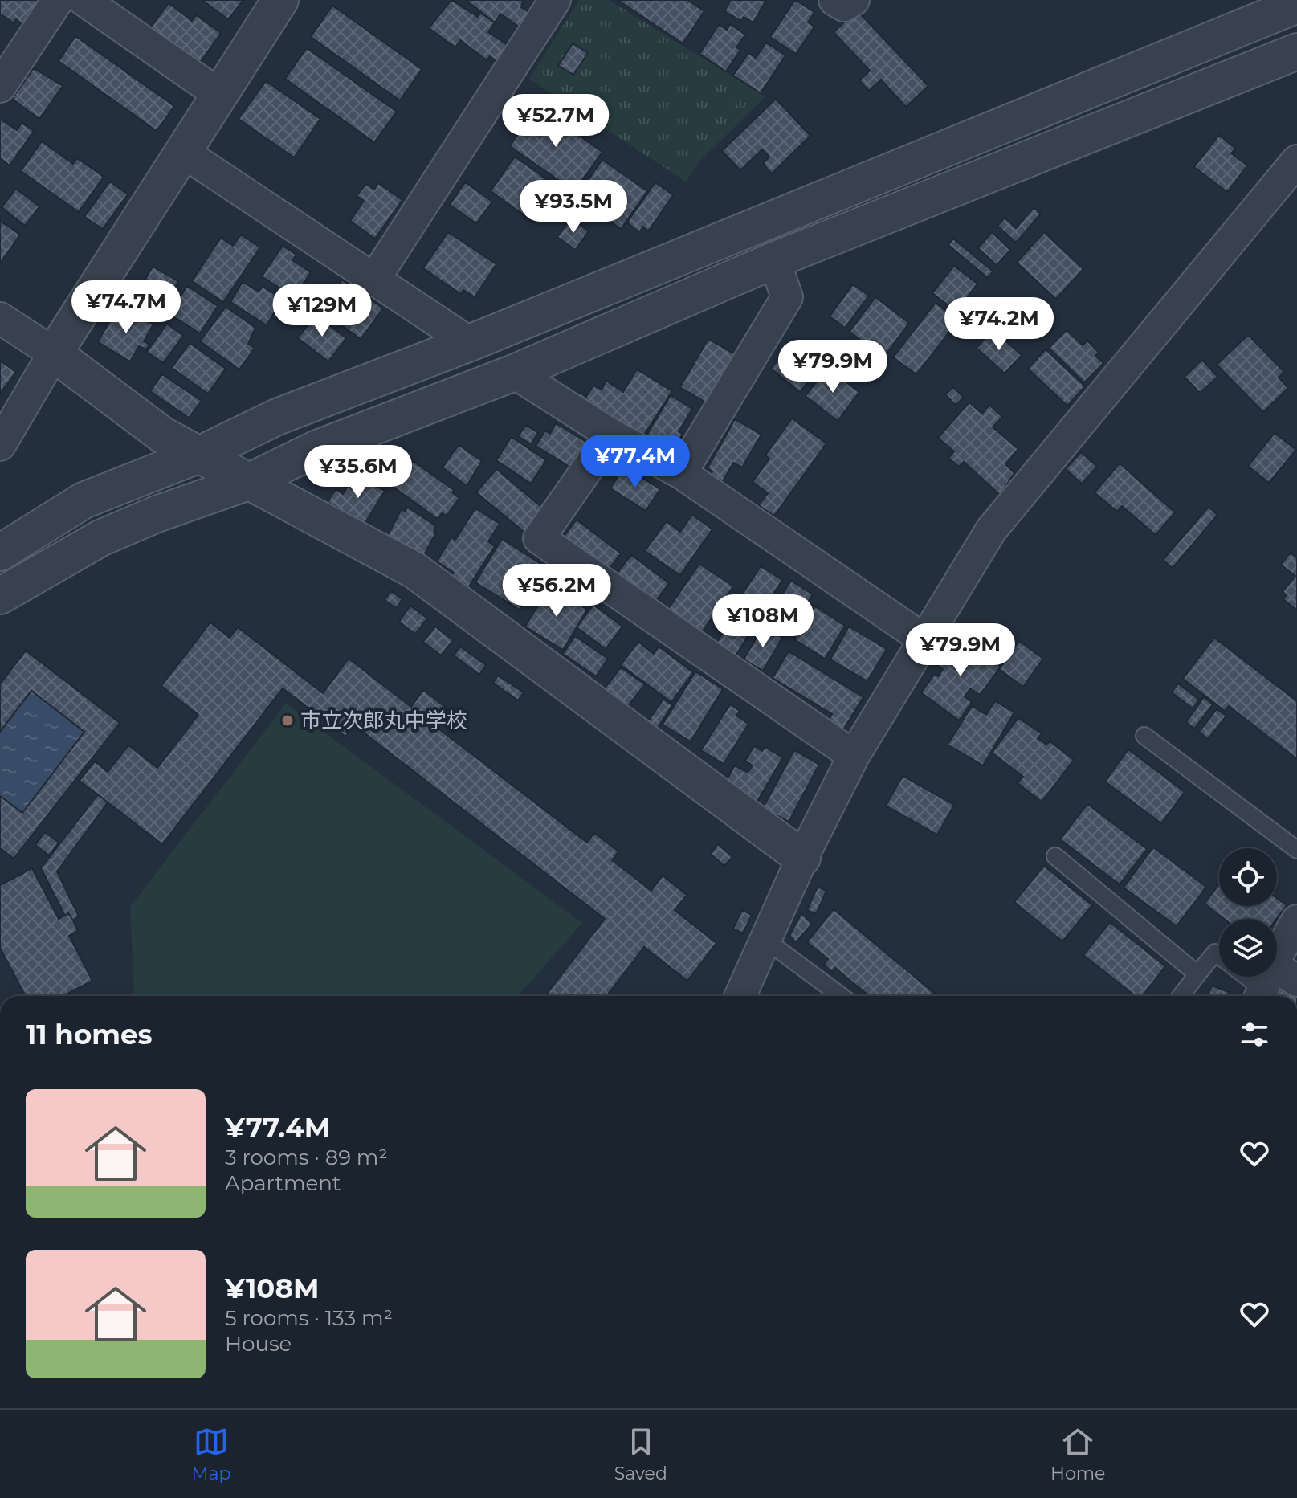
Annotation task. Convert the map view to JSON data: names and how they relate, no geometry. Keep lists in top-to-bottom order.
{
  "places": ["市立次郎丸中学校"],
  "page": {
    "price": [
      "¥52.7M",
      "¥93.5M",
      "¥74.7M",
      "¥129M",
      "¥74.2M",
      "¥79.9M",
      "¥77.4M",
      "¥35.6M",
      "¥56.2M",
      "¥108M",
      "¥79.9M"
    ],
    "heading": "11 homes",
    "list": [
      {
        "name": "¥77.4M",
        "note": "3 rooms · 89 m² · Apartment"
      },
      {
        "name": "¥108M",
        "note": "5 rooms · 133 m² · House"
      }
    ],
    "tabs": ["Map", "Saved", "Home"]
  }
}
